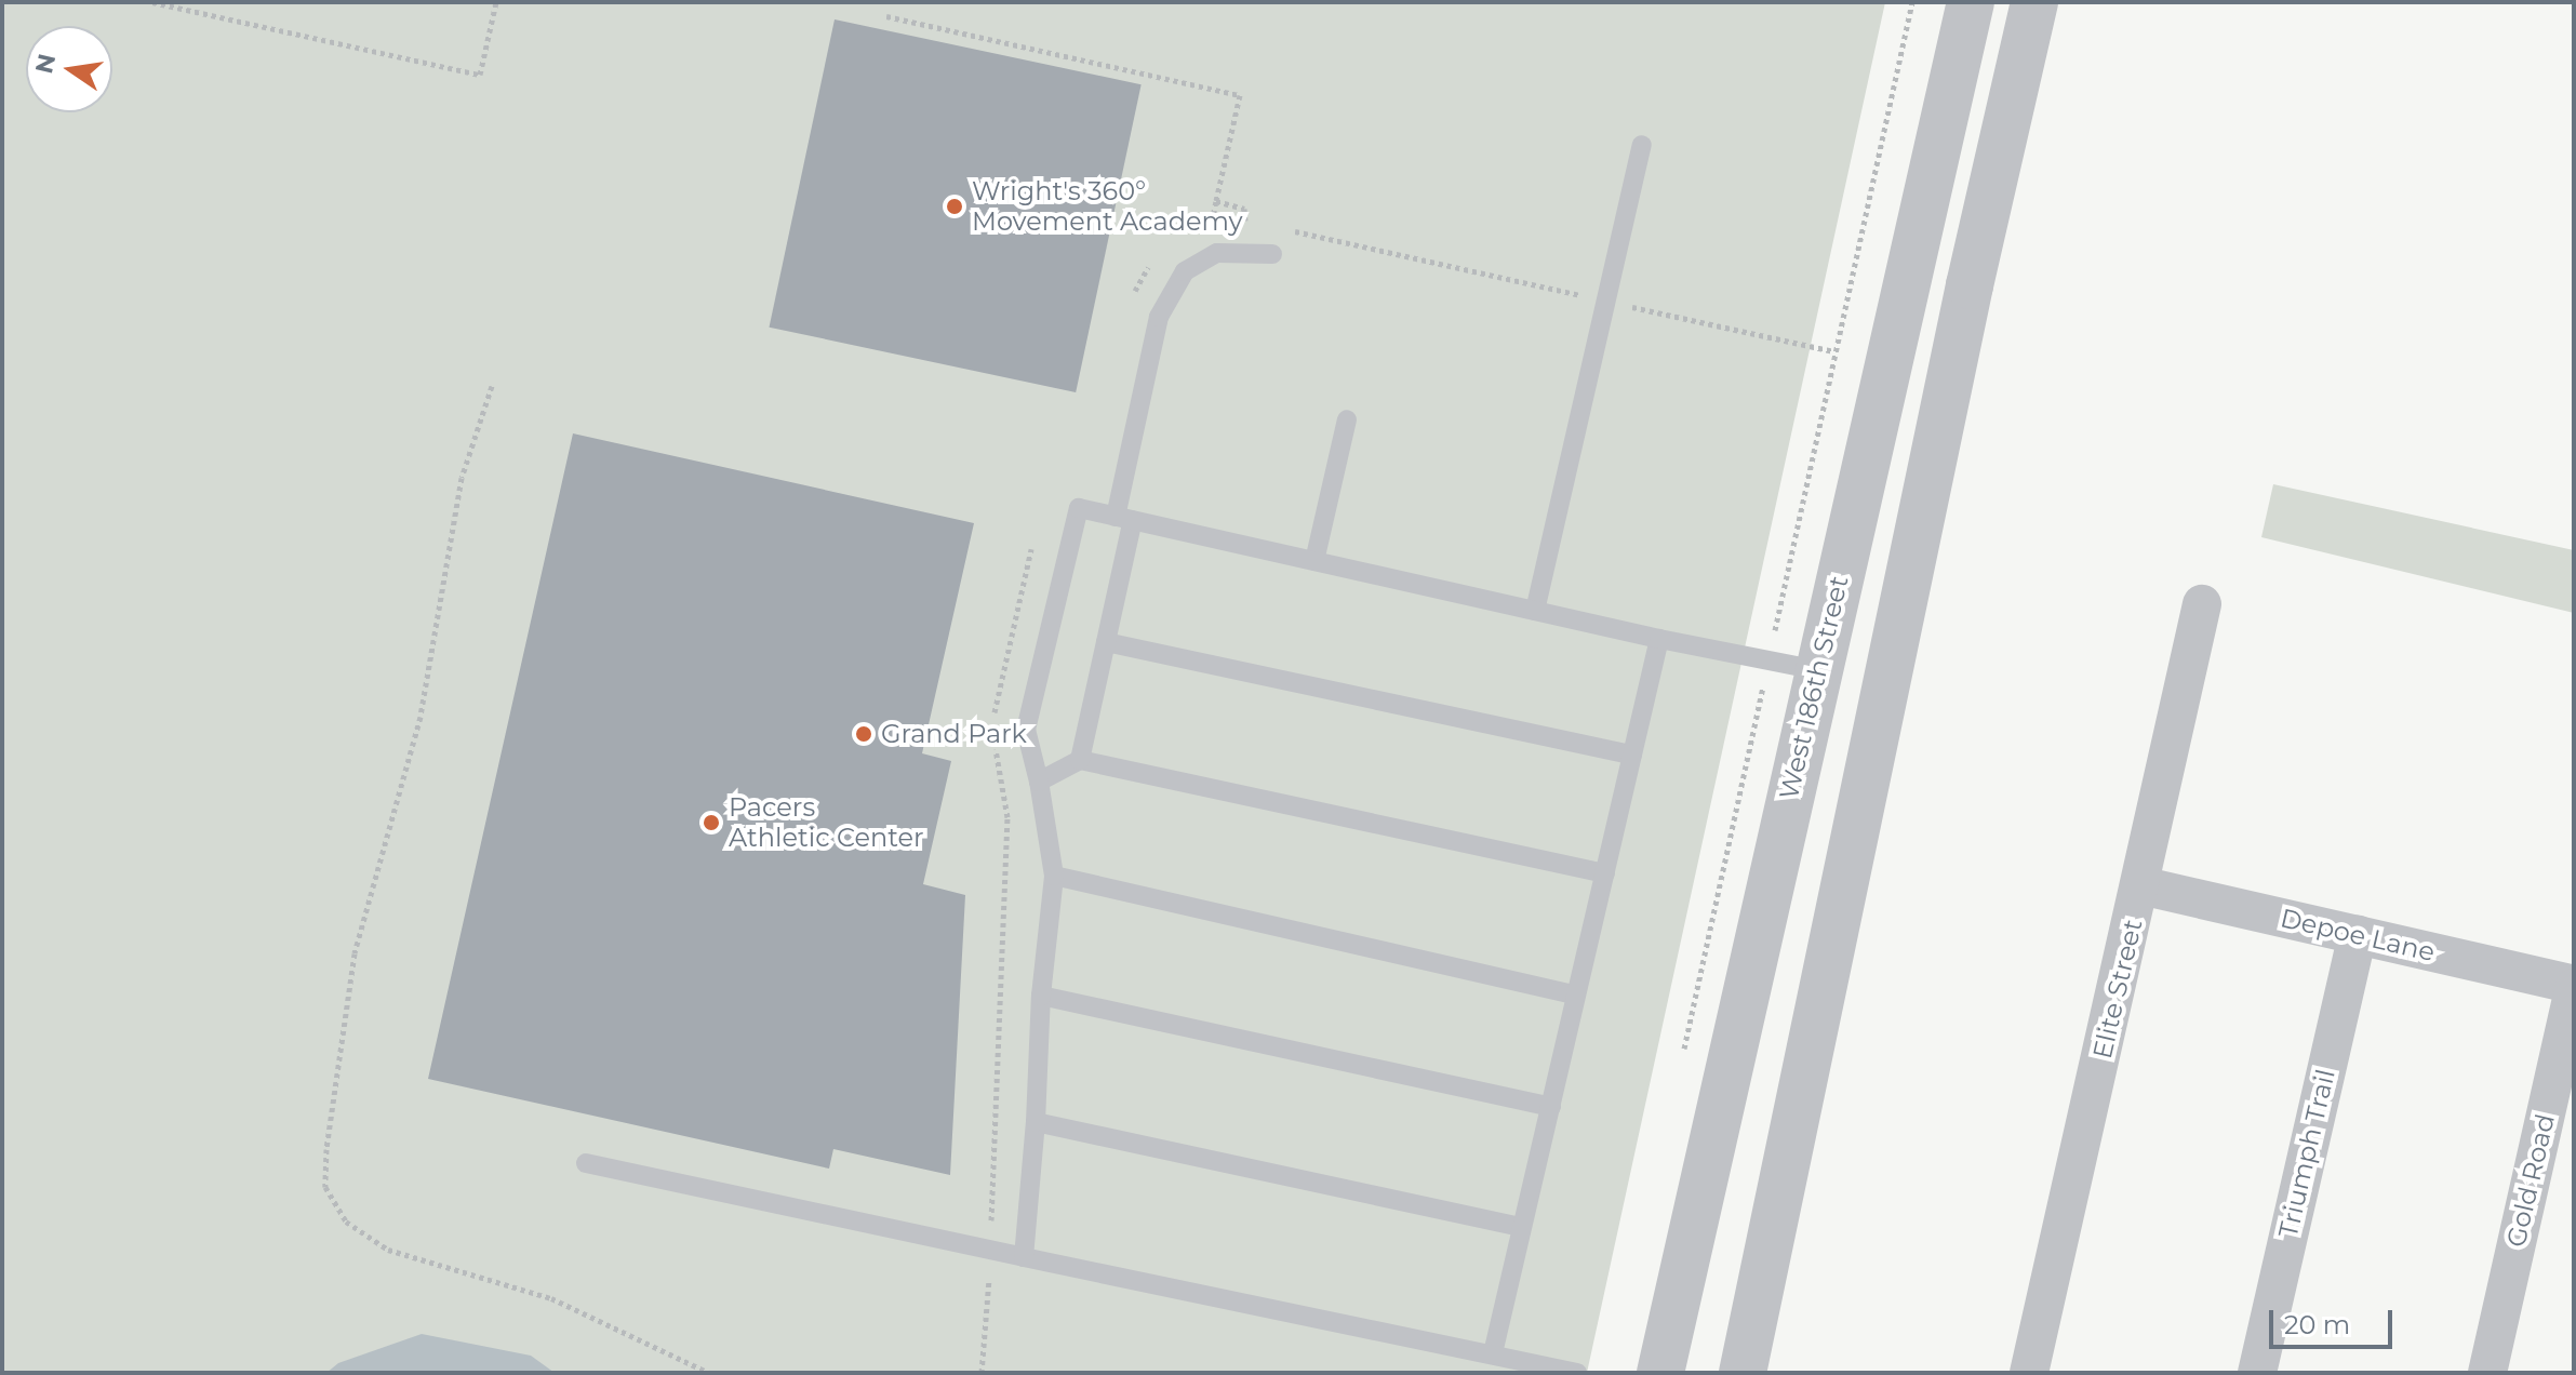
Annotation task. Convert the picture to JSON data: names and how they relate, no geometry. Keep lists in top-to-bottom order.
{
  "streets": {
    "street": [
      "West 186th Street",
      "Depoe Lane",
      "Elite Street",
      "Triumph Trail",
      "Gold Road"
    ]
  },
  "crossings": [
    ["Depoe Lane", "Elite Street"],
    ["Depoe Lane", "Triumph Trail"],
    ["Depoe Lane", "Gold Road"]
  ],
  "places": ["Wright's 360° Movement Academy", "Grand Park", "Pacers Athletic Center"],
  "scale_bar": "20 m",
  "north": "left"
}
